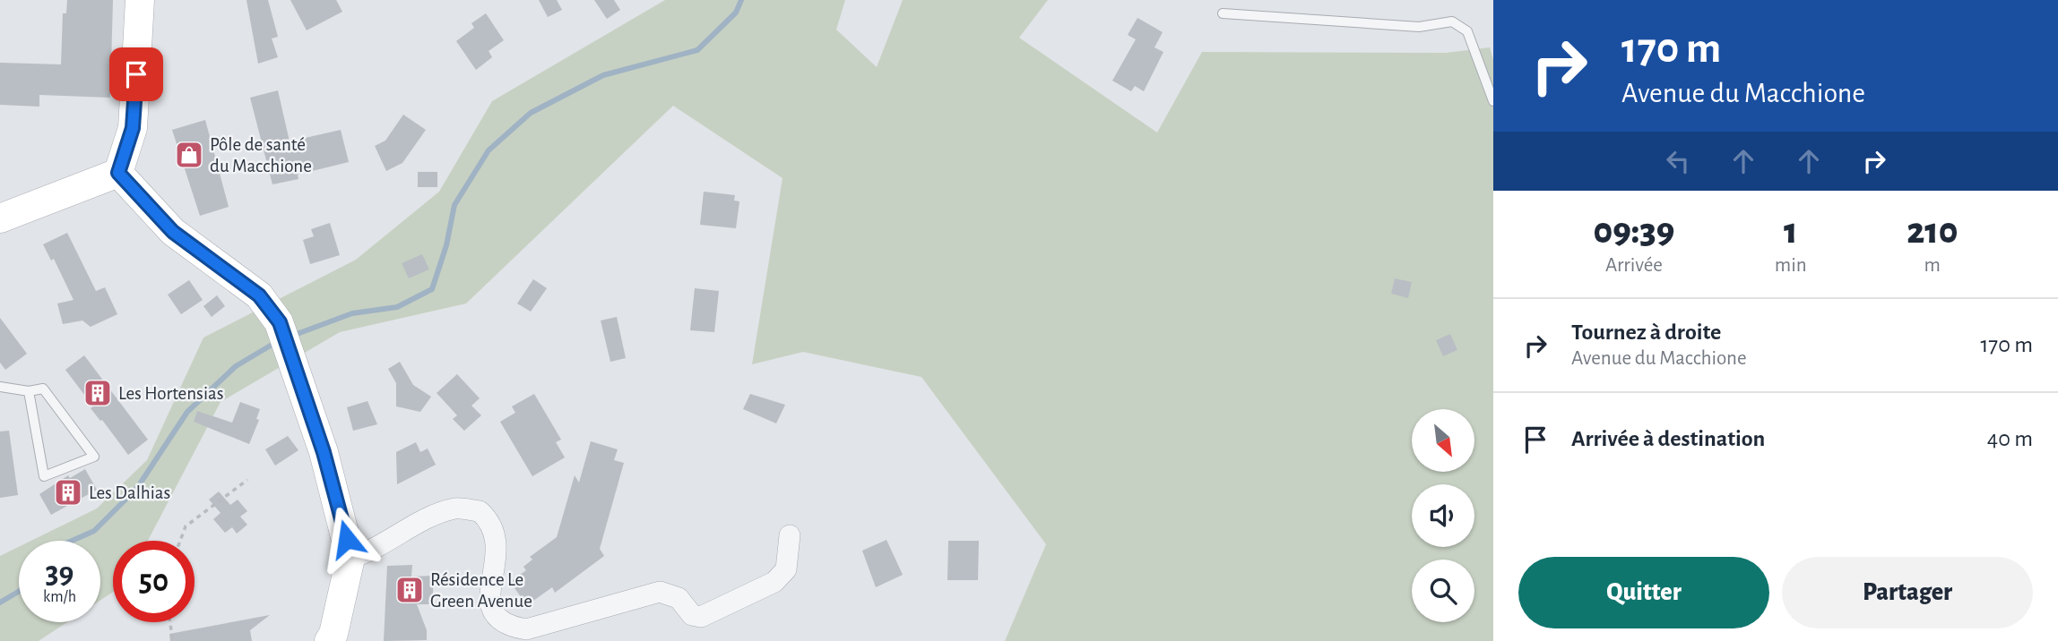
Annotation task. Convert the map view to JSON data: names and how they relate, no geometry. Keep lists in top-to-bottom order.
{
  "places": {
    "shop": ["Pôle de santé du Macchione"],
    "building": ["Les Hortensias", "Les Dalhias", "Résidence Le Green Avenue"]
  },
  "north": "bottom right",
  "page": {
    "turn": ["170 m", "Avenue du Macchione"],
    "eta": [
      "09:39",
      "Arrivée",
      "1",
      "min",
      "210",
      "m"
    ],
    "list": [
      {
        "name": "Tournez à droite",
        "note": "Avenue du Macchione",
        "value": "170 m"
      },
      {
        "name": "Arrivée à destination",
        "value": "40 m"
      }
    ],
    "speed": "39 km/h",
    "limit": "50",
    "buttons": ["Quitter", "Partager"]
  }
}
